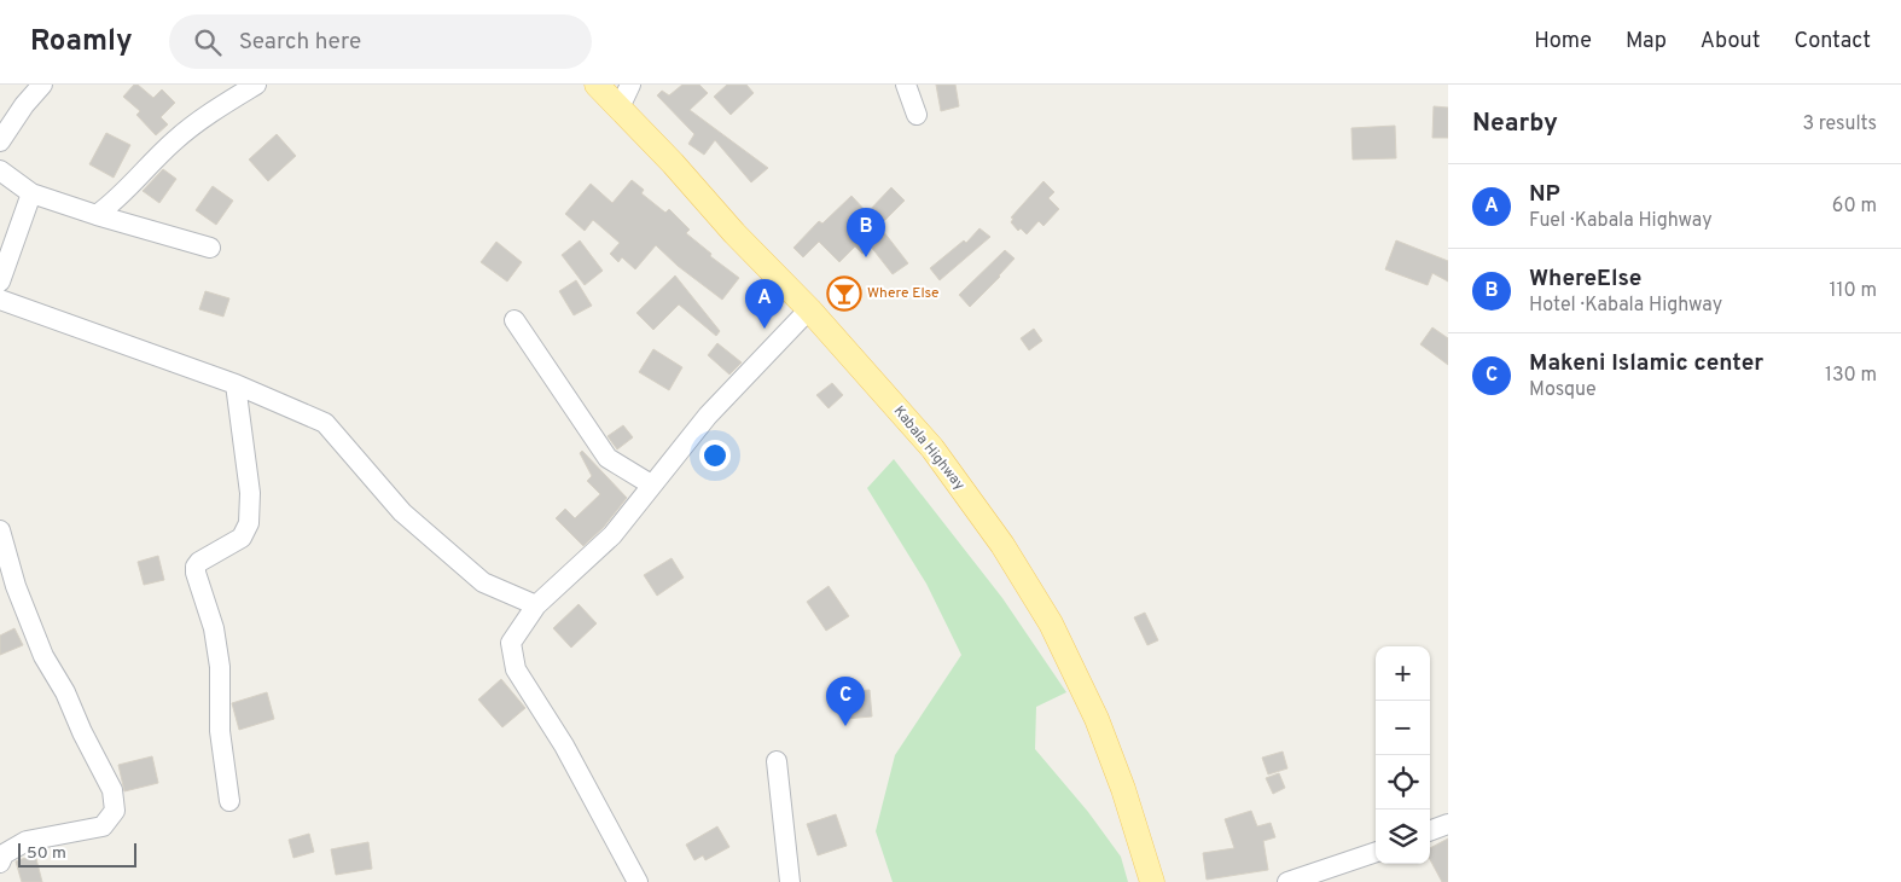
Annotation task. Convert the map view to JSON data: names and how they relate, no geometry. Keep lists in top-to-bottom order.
{
  "streets": {
    "main road": ["Kabala Highway"]
  },
  "places": {
    "bar": ["Where Else"]
  },
  "scale_bar": "50 m",
  "page": {
    "header": "Roamly",
    "search": "Search here",
    "nav": [
      "Home",
      "Map",
      "About",
      "Contact"
    ],
    "heading": ["Nearby", "3 results"],
    "list": [
      {
        "mark": "A",
        "name": "NP",
        "note": "Fuel · Kabala Highway",
        "value": "60 m"
      },
      {
        "mark": "B",
        "name": "WhereElse",
        "note": "Hotel · Kabala Highway",
        "value": "110 m"
      },
      {
        "mark": "C",
        "name": "Makeni Islamic center",
        "note": "Mosque",
        "value": "130 m"
      }
    ],
    "pins": ["B", "A", "C"],
    "map_buttons": ["+", "−"],
    "scale": "50 m"
  }
}
